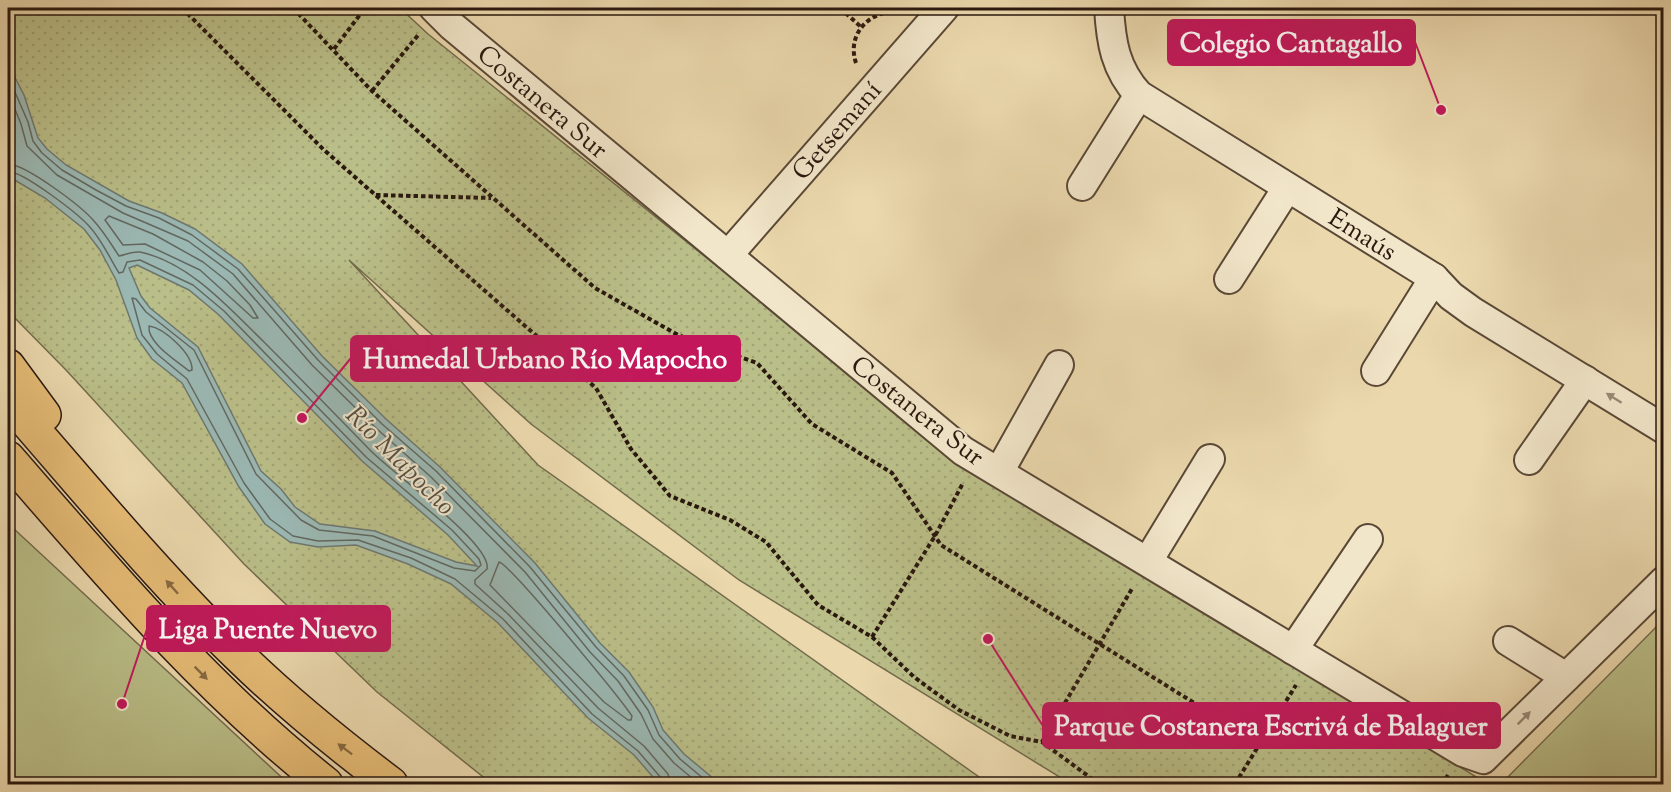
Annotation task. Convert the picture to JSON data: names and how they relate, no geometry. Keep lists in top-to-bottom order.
{
  "streets": {
    "street": ["Costanera Sur", "Getsemaní", "Emaús"]
  },
  "crossings": [
    ["Costanera Sur", "Getsemaní"]
  ],
  "water": ["Río Mapocho"],
  "places": [
    "Colegio Cantagallo",
    "Humedal Urbano Río Mapocho",
    "Parque Costanera Escrivá de Balaguer",
    "Liga Puente Nuevo"
  ]
}
